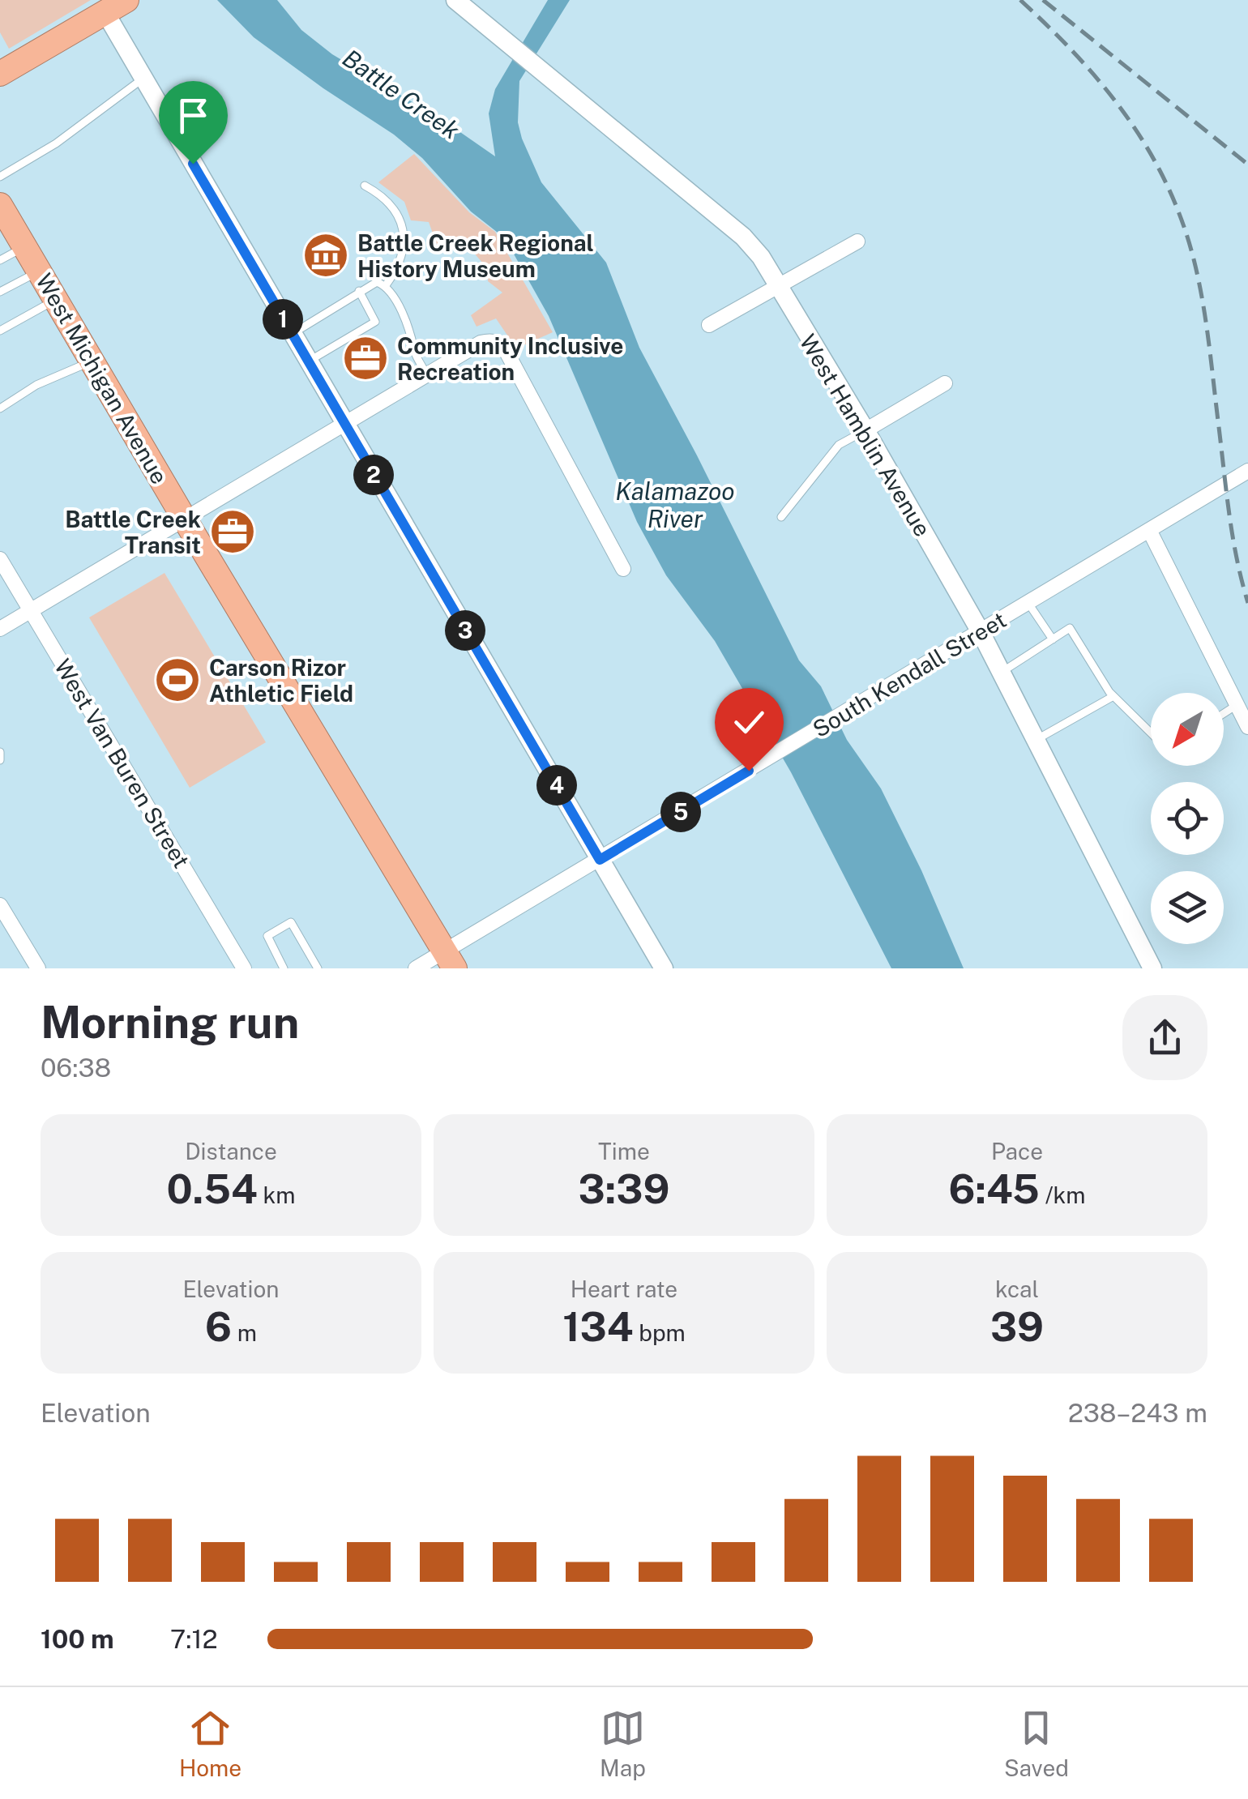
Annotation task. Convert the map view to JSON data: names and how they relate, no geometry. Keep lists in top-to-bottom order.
{
  "streets": {
    "highway": ["West Michigan Avenue"],
    "street": ["West Hamblin Avenue", "South Kendall Street", "West Van Buren Street"]
  },
  "crossings": [
    ["West Michigan Avenue", "South Kendall Street"],
    ["West Hamblin Avenue", "South Kendall Street"]
  ],
  "water": ["Battle Creek", "Kalamazoo River"],
  "places": {
    "museum": ["Battle Creek Regional History Museum"],
    "office": ["Community Inclusive Recreation", "Battle Creek Transit"],
    "sports": ["Carson Rizor Athletic Field"]
  },
  "north": "bottom left",
  "page": {
    "pins": [
      "1",
      "2",
      "3",
      "4",
      "5"
    ],
    "heading": ["Morning run", "06:38"],
    "stats": [
      ["Distance", "0.54 km"],
      ["Time", "3:39"],
      ["Pace", "6:45 /km"],
      ["Elevation", "6 m"],
      ["Heart rate", "134 bpm"],
      ["kcal", "39"]
    ],
    "chart": ["Elevation", "238–243 m"],
    "list": [
      {
        "name": "100 m",
        "note": "7:12"
      }
    ],
    "tabs": ["Home", "Map", "Saved"]
  }
}
